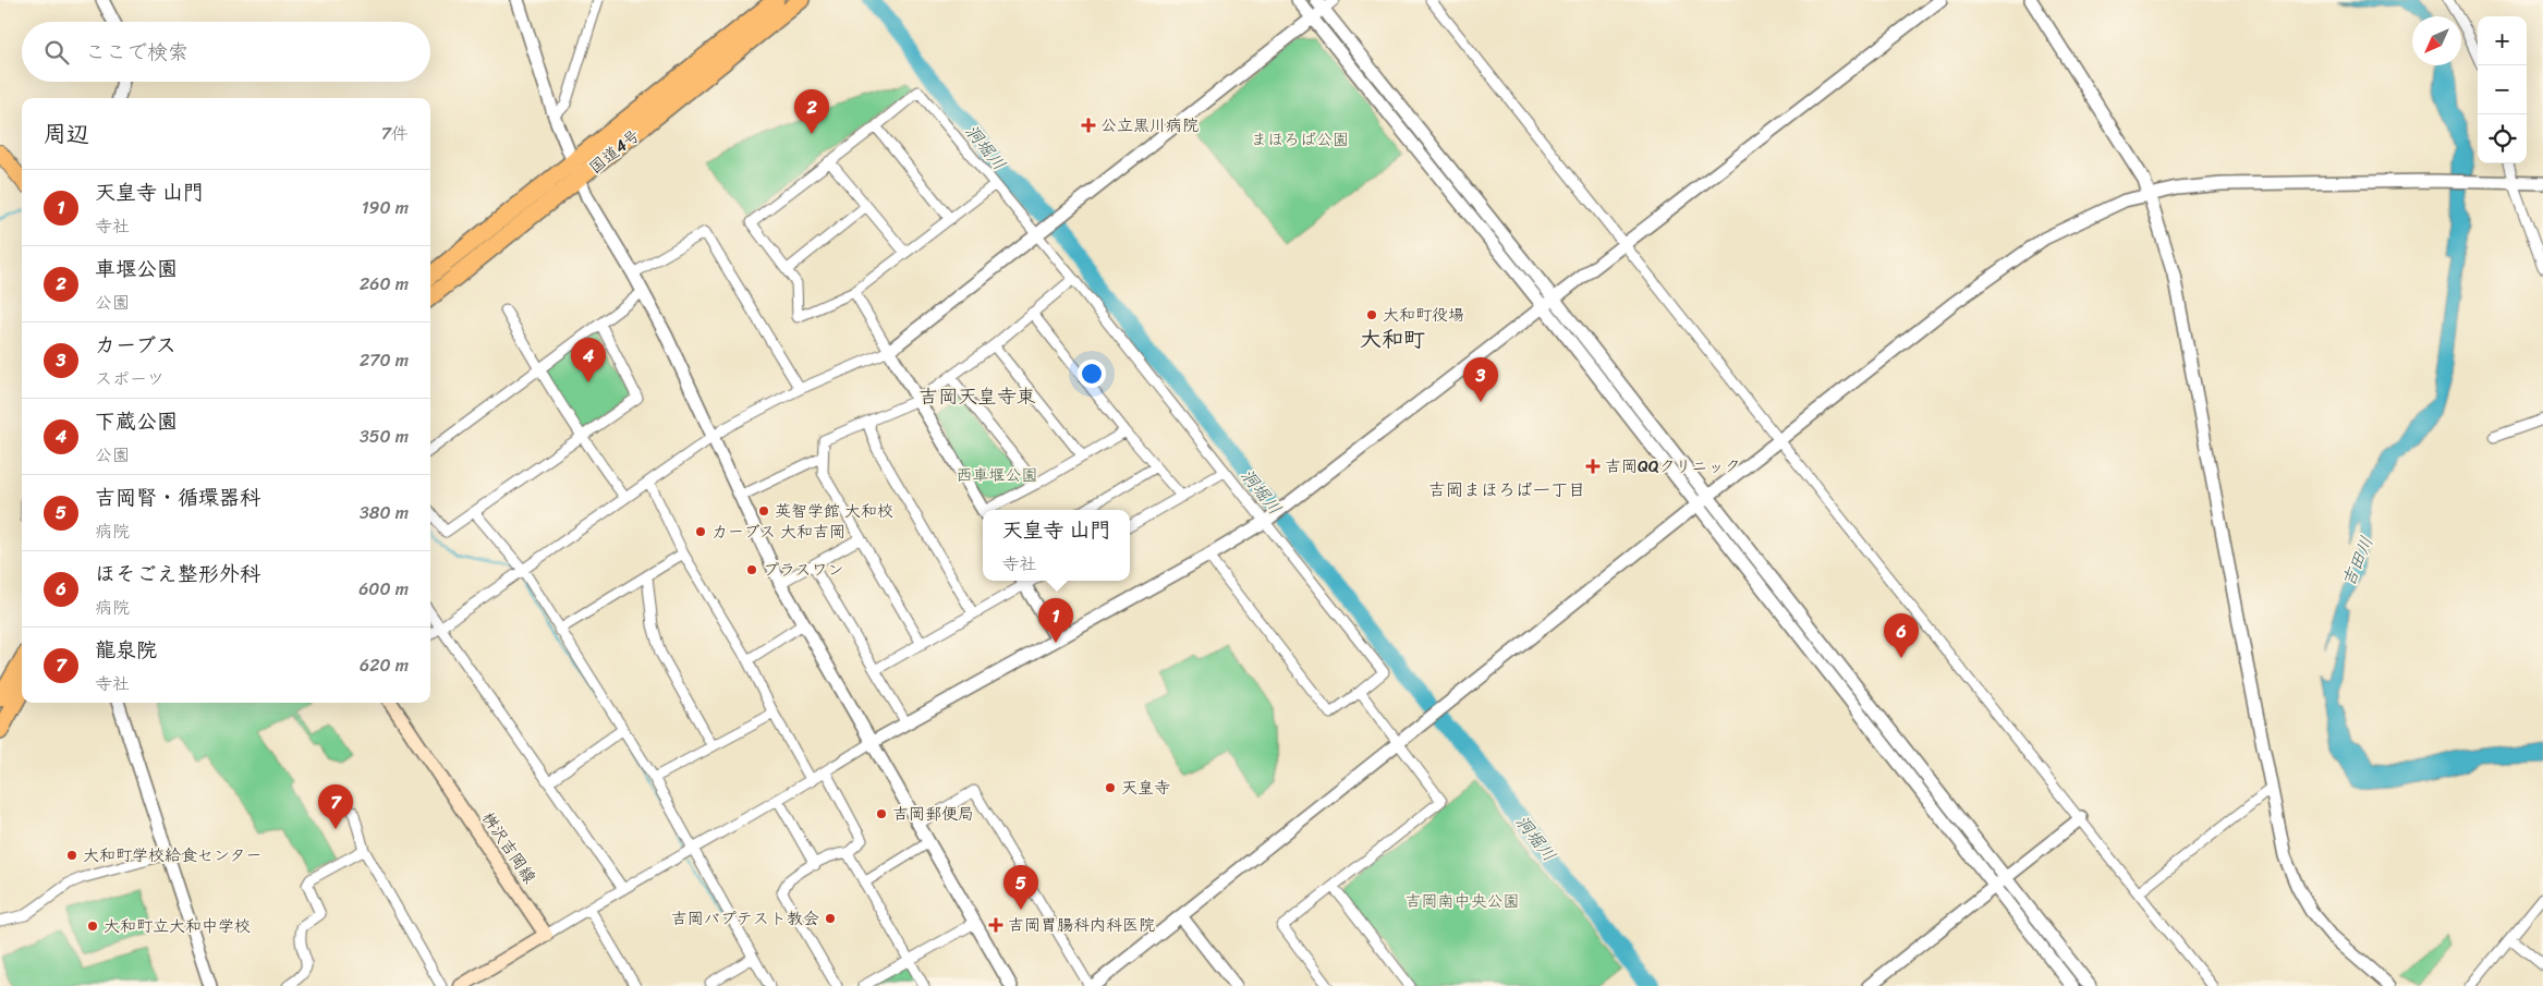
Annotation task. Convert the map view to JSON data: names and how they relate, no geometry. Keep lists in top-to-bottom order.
{
  "streets": {
    "highway": ["国道4号"],
    "main road": ["桝沢吉岡線"]
  },
  "districts": ["大和町", "吉岡天皇寺東", "吉岡まほろば一丁目"],
  "water": ["洞堀川", "吉田川"],
  "parks": ["まほろば公園", "西車堰公園", "吉岡南中央公園"],
  "places": {
    "health": ["公立黒川病院", "吉岡QQクリニック", "吉岡胃腸科内科医院"],
    "other": [
      "大和町役場",
      "英智学館 大和校",
      "カーブス 大和吉岡",
      "プラスワン",
      "天皇寺",
      "吉岡郵便局",
      "大和町学校給食センター",
      "吉岡バプテスト教会",
      "大和町立大和中学校"
    ]
  },
  "north": "bottom left",
  "page": {
    "map_buttons": ["+", "−"],
    "search": "ここで検索",
    "pins": [
      "2",
      "4",
      "3",
      "1",
      "6",
      "7",
      "5"
    ],
    "heading": ["周辺", "7件"],
    "list": [
      {
        "mark": "1",
        "name": "天皇寺 山門",
        "note": "寺社",
        "value": "190 m"
      },
      {
        "mark": "2",
        "name": "車堰公園",
        "note": "公園",
        "value": "260 m"
      },
      {
        "mark": "3",
        "name": "カーブス",
        "note": "スポーツ",
        "value": "270 m"
      },
      {
        "mark": "4",
        "name": "下蔵公園",
        "note": "公園",
        "value": "350 m"
      },
      {
        "mark": "5",
        "name": "吉岡腎・循環器科",
        "note": "病院",
        "value": "380 m"
      },
      {
        "mark": "6",
        "name": "ほそごえ整形外科",
        "note": "病院",
        "value": "600 m"
      },
      {
        "mark": "7",
        "name": "龍泉院",
        "note": "寺社",
        "value": "620 m"
      }
    ],
    "popup": ["天皇寺 山門", "寺社"]
  }
}
